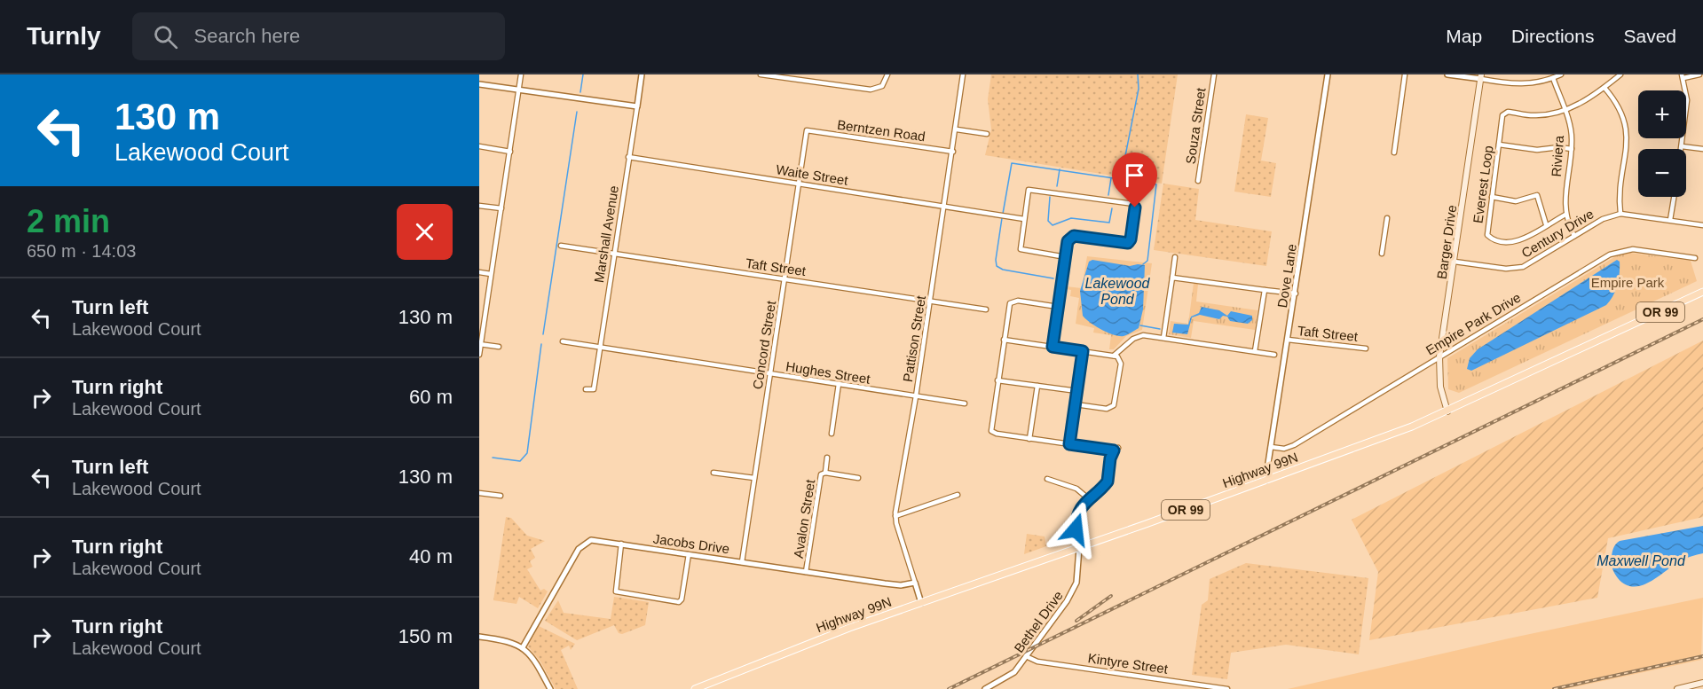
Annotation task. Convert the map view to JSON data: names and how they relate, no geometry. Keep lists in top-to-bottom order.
{
  "streets": {
    "main road": ["Barger Drive", "OR 99", "Highway 99N"],
    "street": [
      "Souza Street",
      "Berntzen Road",
      "Riviera",
      "Waite Street",
      "Everest Loop",
      "Century Drive",
      "Marshall Avenue",
      "Taft Street",
      "Dove Lane",
      "Empire Park Drive",
      "Pattison Street",
      "Concord Street",
      "Hughes Street",
      "Avalon Street",
      "Jacobs Drive",
      "Bethel Drive",
      "Kintyre Street"
    ]
  },
  "crossings": [
    ["Berntzen Road", "Pattison Street"],
    ["Berntzen Road", "Concord Street"],
    ["Riviera", "Everest Loop"],
    ["Riviera", "Century Drive"],
    ["Waite Street", "Marshall Avenue"],
    ["Waite Street", "Pattison Street"],
    ["Waite Street", "Concord Street"],
    ["Century Drive", "Barger Drive"],
    ["Marshall Avenue", "Taft Street"],
    ["Marshall Avenue", "Hughes Street"],
    ["Barger Drive", "Empire Park Drive"],
    ["Barger Drive", "Highway 99N"],
    ["Taft Street", "Dove Lane"],
    ["Taft Street", "Pattison Street"],
    ["Taft Street", "Concord Street"],
    ["Dove Lane", "Empire Park Drive"],
    ["Dove Lane", "Highway 99N"],
    ["Pattison Street", "Hughes Street"],
    ["Pattison Street", "Highway 99N"],
    ["Pattison Street", "Jacobs Drive"],
    ["Concord Street", "Hughes Street"],
    ["Concord Street", "Jacobs Drive"],
    ["Highway 99N", "Bethel Drive"],
    ["Avalon Street", "Jacobs Drive"],
    ["Bethel Drive", "Kintyre Street"]
  ],
  "water": ["Lakewood Pond", "Maxwell Pond"],
  "parks": ["Empire Park"],
  "page": {
    "header": "Turnly",
    "search": "Search here",
    "nav": ["Map", "Directions", "Saved"],
    "turn": ["130 m", "Lakewood Court"],
    "map_buttons": ["+", "−"],
    "heading": ["2 min", "650 m · 14:03"],
    "list": [
      {
        "name": "Turn left",
        "note": "Lakewood Court",
        "value": "130 m"
      },
      {
        "name": "Turn right",
        "note": "Lakewood Court",
        "value": "60 m"
      },
      {
        "name": "Turn left",
        "note": "Lakewood Court",
        "value": "130 m"
      },
      {
        "name": "Turn right",
        "note": "Lakewood Court",
        "value": "40 m"
      },
      {
        "name": "Turn right",
        "note": "Lakewood Court",
        "value": "150 m"
      }
    ]
  }
}
